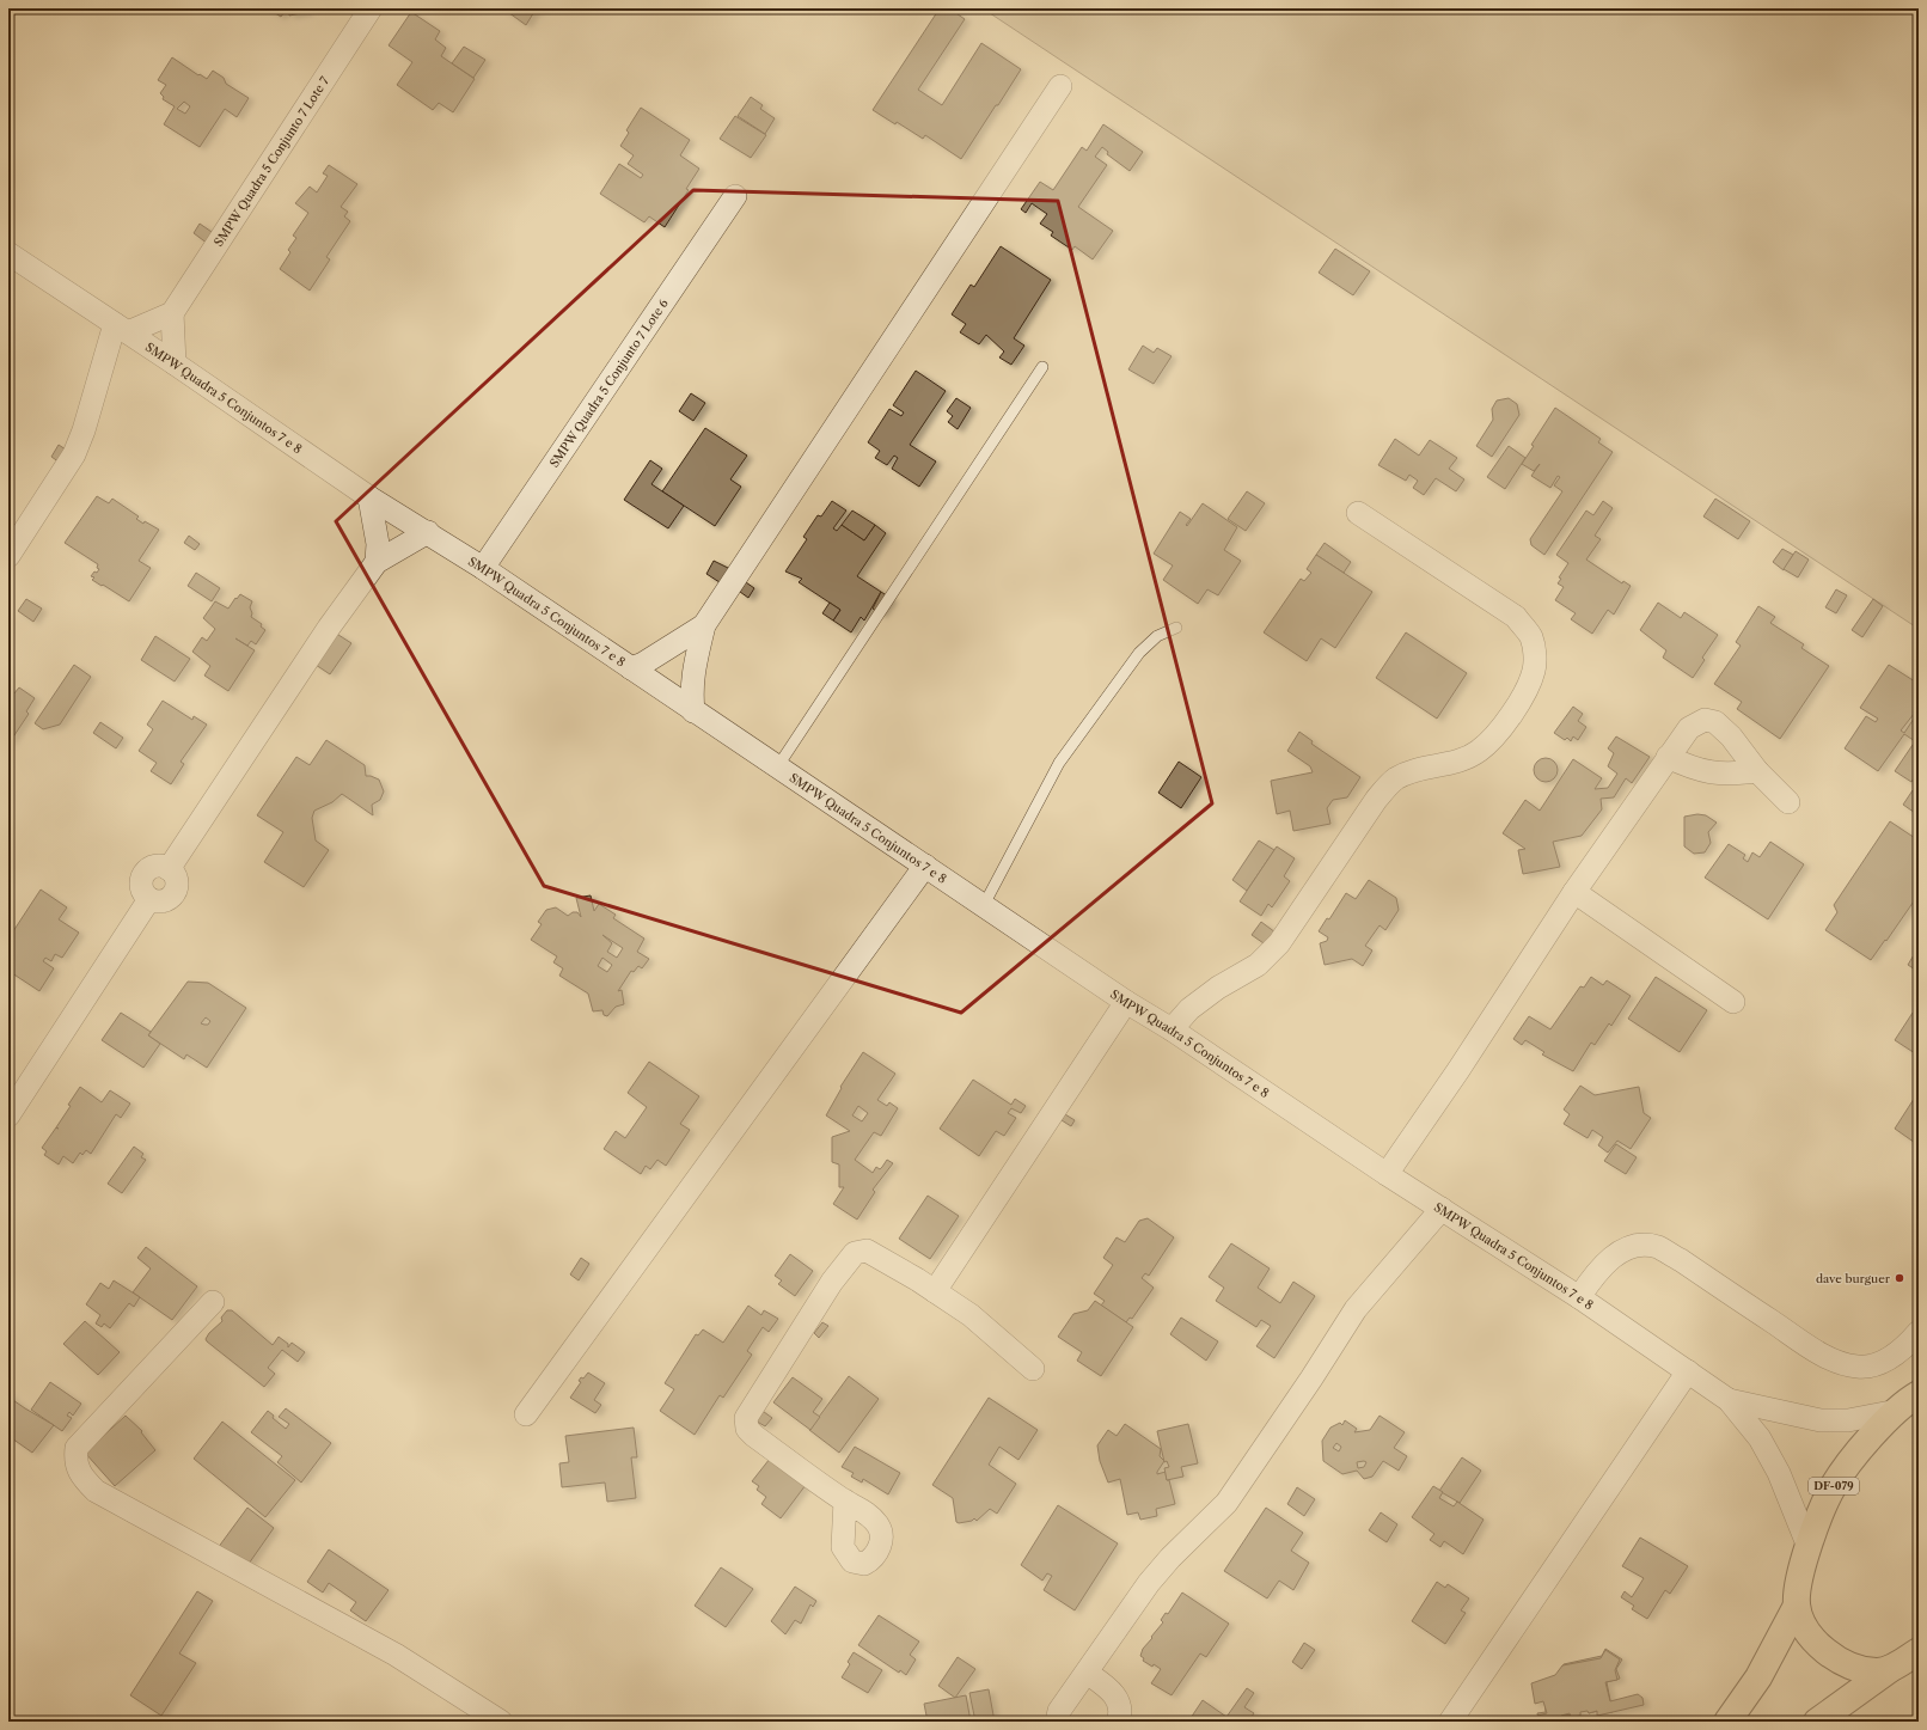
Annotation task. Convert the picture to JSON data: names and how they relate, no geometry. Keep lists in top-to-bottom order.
{
  "streets": {
    "main road": ["DF-079"],
    "street": ["SMPW Quadra 5 Conjunto 7 Lote 7", "SMPW Quadra 5 Conjunto 7 Lote 6", "SMPW Quadra 5 Conjuntos 7 e 8"]
  },
  "crossings": [
    ["SMPW Quadra 5 Conjunto 7 Lote 6", "SMPW Quadra 5 Conjuntos 7 e 8"],
    ["SMPW Quadra 5 Conjuntos 7 e 8", "DF-079"]
  ],
  "places": ["dave burguer"]
}
